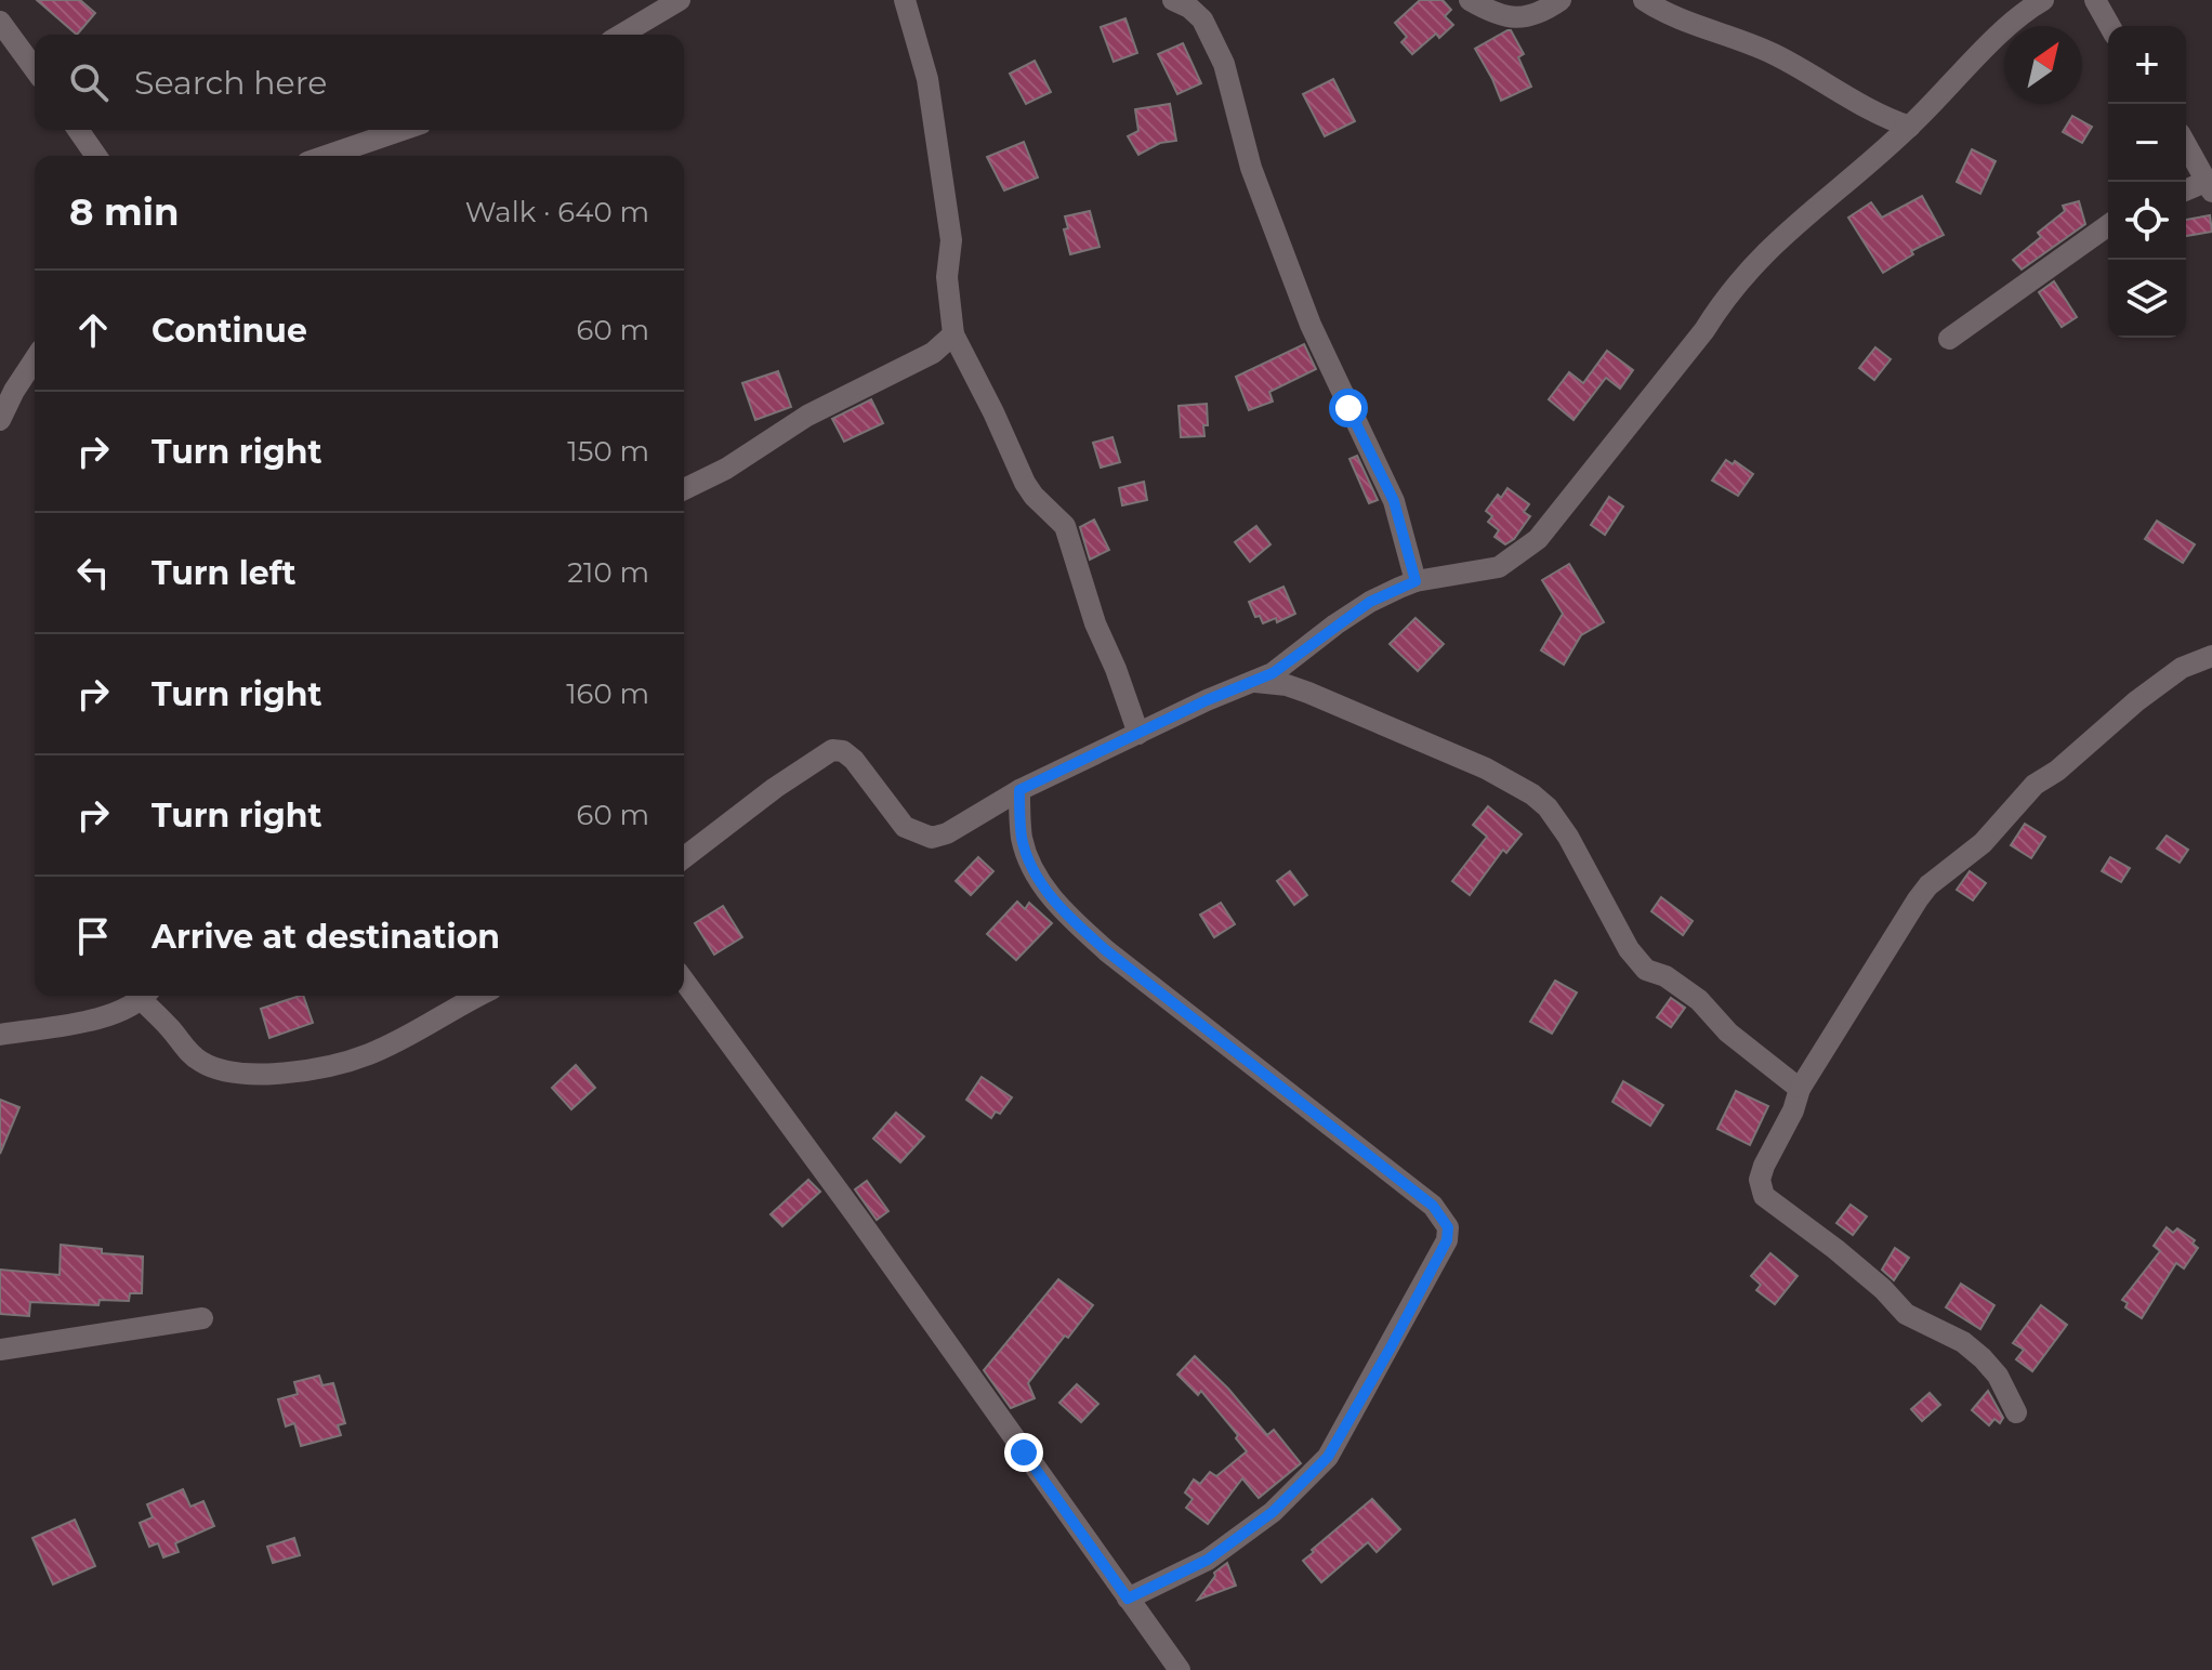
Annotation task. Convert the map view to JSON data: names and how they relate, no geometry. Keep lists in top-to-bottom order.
{
  "north": "top right",
  "page": {
    "map_buttons": ["+", "−"],
    "search": "Search here",
    "heading": ["8 min", "Walk · 640 m"],
    "list": [
      ["Continue", "60 m"],
      ["Turn right", "150 m"],
      ["Turn left", "210 m"],
      ["Turn right", "160 m"],
      ["Turn right", "60 m"],
      "Arrive at destination"
    ]
  }
}
